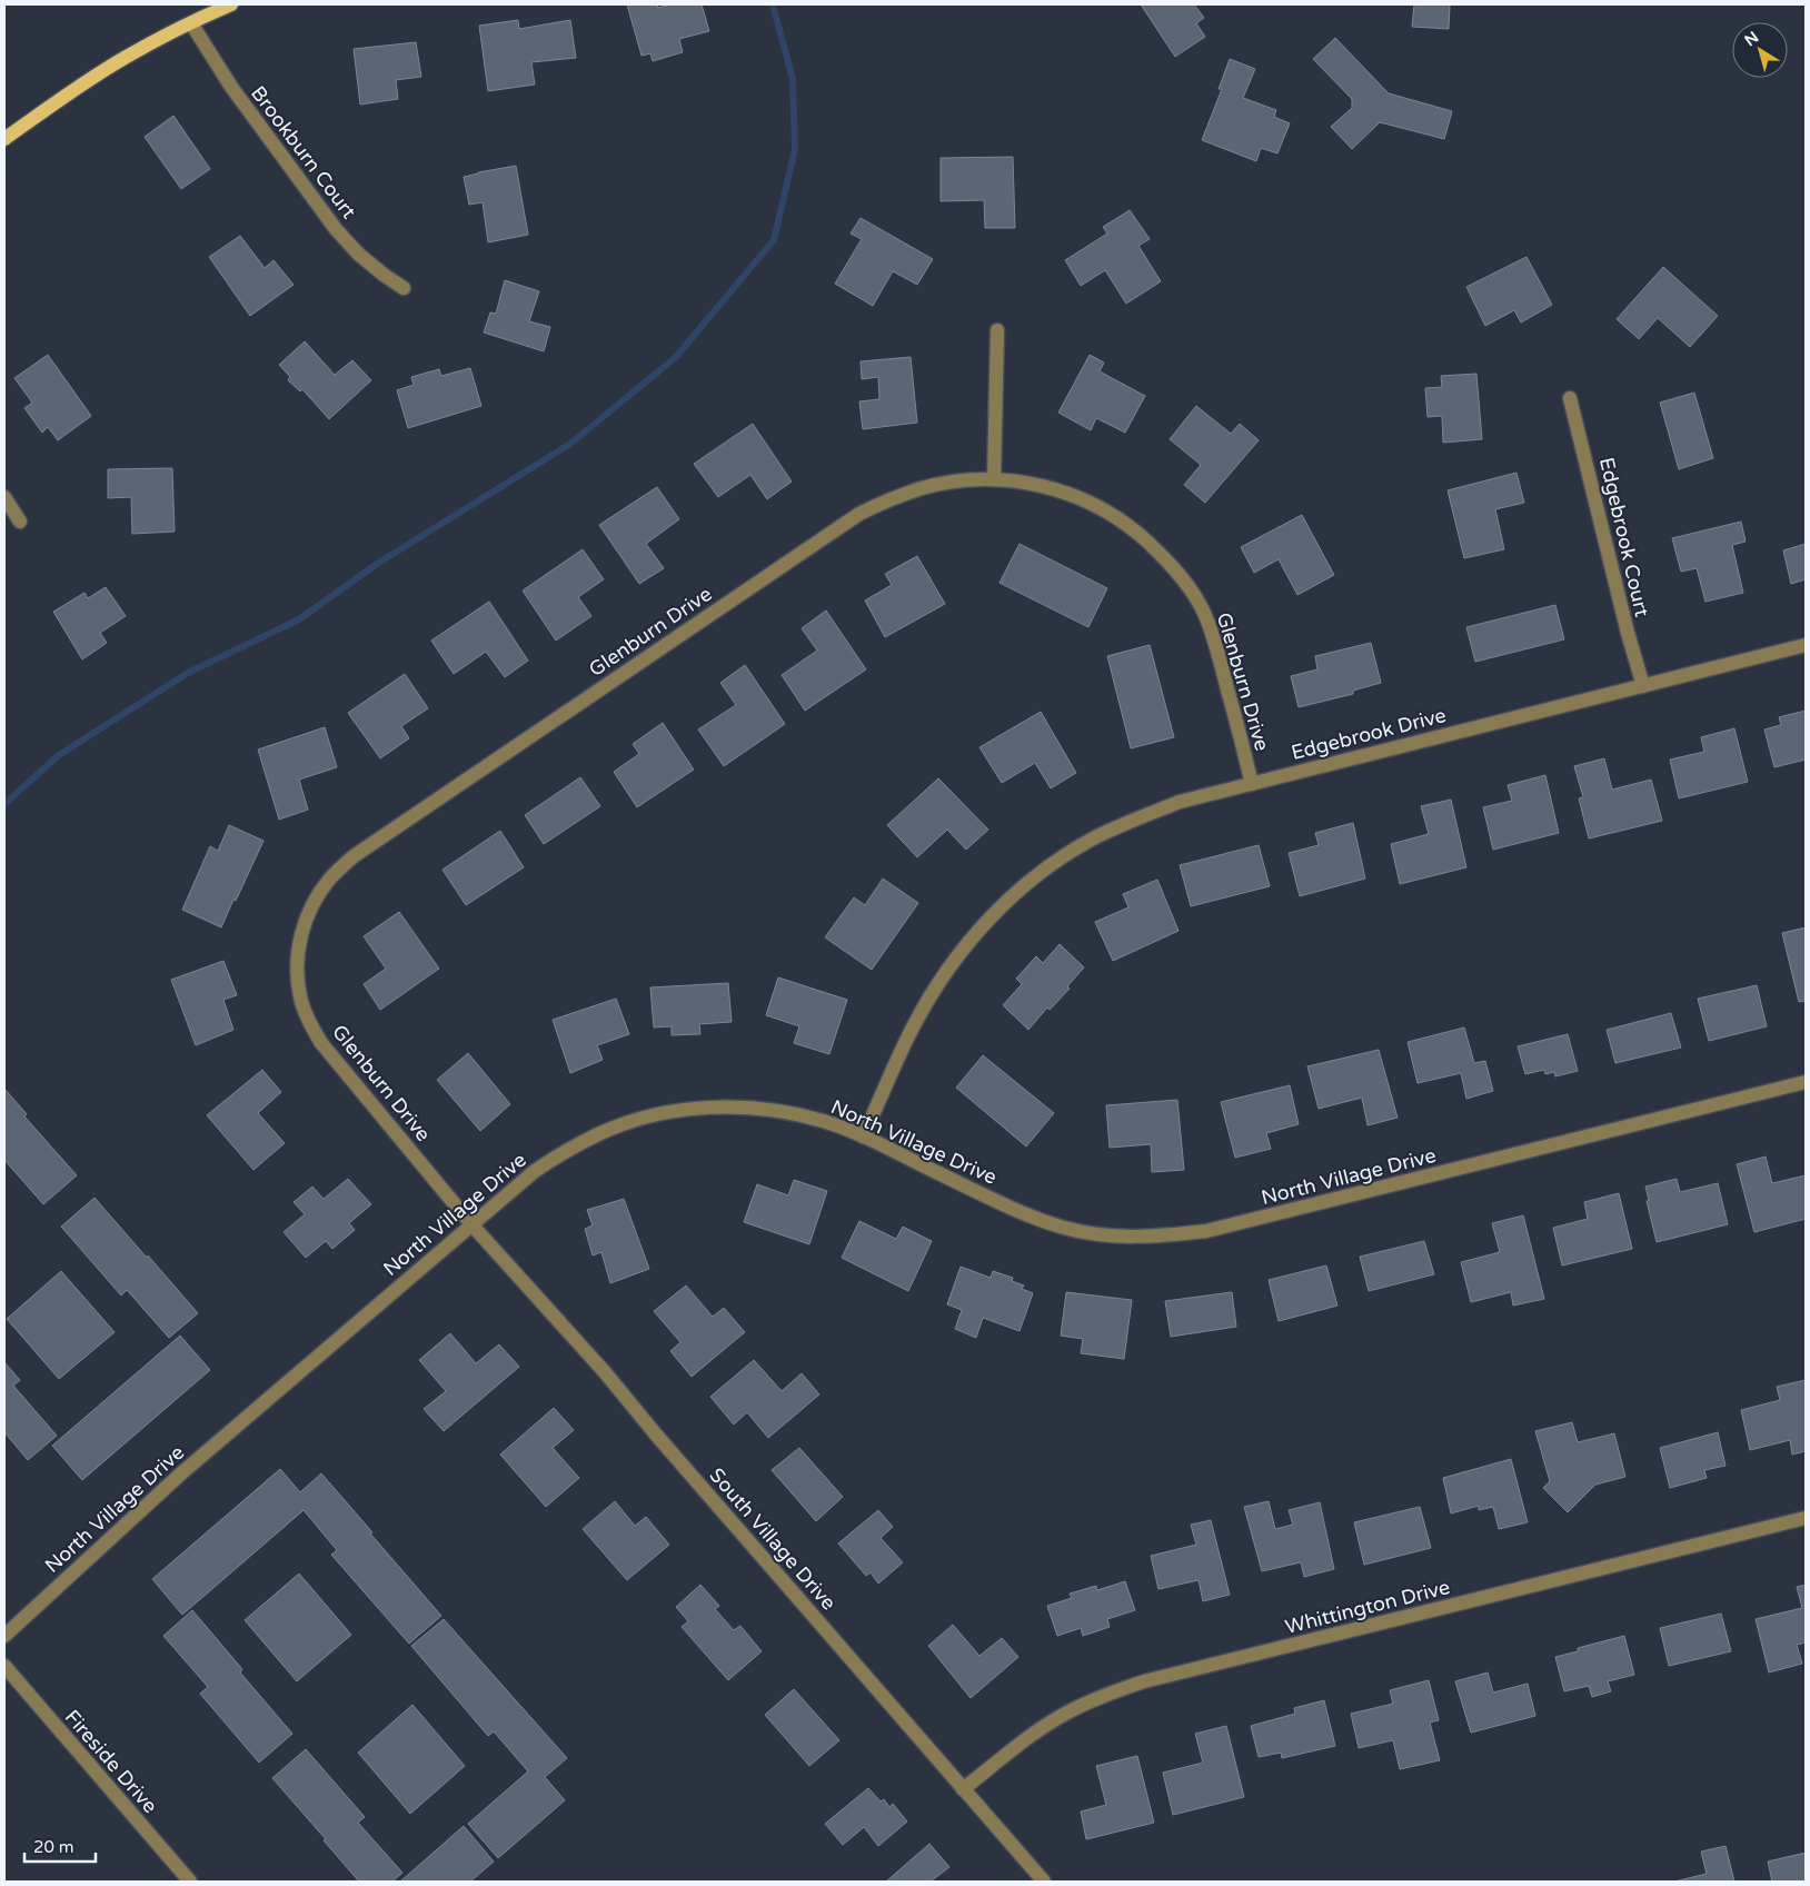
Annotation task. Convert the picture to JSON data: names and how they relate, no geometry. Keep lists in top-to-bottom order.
{
  "streets": {
    "street": [
      "Brookburn Court",
      "Edgebrook Court",
      "Glenburn Drive",
      "Edgebrook Drive",
      "North Village Drive",
      "South Village Drive",
      "Whittington Drive",
      "Fireside Drive"
    ]
  },
  "crossings": [
    ["Edgebrook Court", "Edgebrook Drive"],
    ["Glenburn Drive", "Edgebrook Drive"],
    ["Glenburn Drive", "North Village Drive"],
    ["Glenburn Drive", "South Village Drive"],
    ["Edgebrook Drive", "North Village Drive"],
    ["North Village Drive", "South Village Drive"],
    ["South Village Drive", "Whittington Drive"]
  ],
  "scale_bar": "20 m",
  "north": "top left"
}
